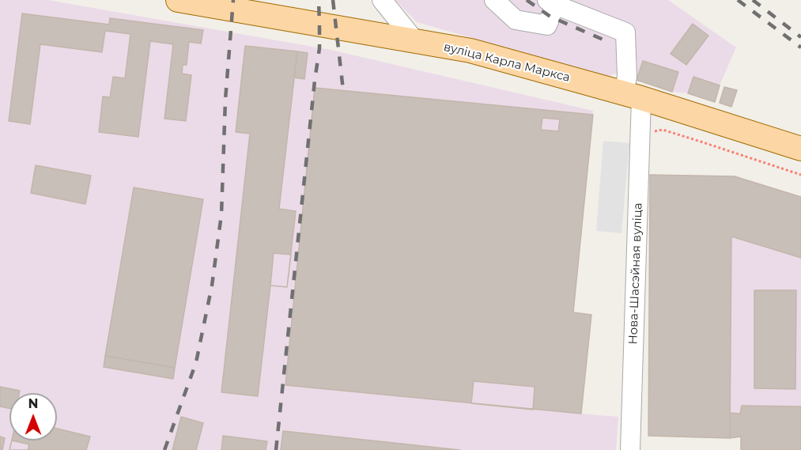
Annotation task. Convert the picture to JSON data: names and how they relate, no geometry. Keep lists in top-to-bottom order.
{
  "streets": {
    "main road": ["вуліца Карла Маркса"],
    "street": ["Нова-Шасэйная вуліца"]
  },
  "crossings": [
    ["вуліца Карла Маркса", "Нова-Шасэйная вуліца"]
  ],
  "north": "top"
}
